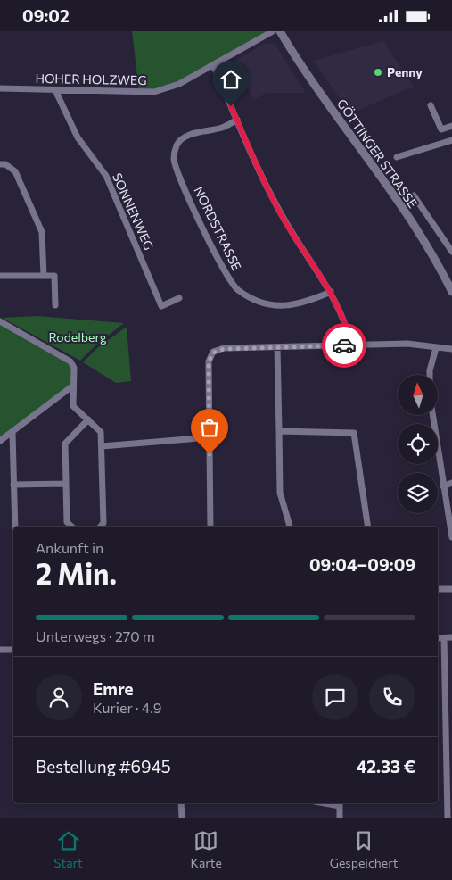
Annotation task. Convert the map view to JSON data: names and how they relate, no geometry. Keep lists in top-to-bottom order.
{
  "streets": {
    "street": [
      "HOHER HOLZWEG",
      "GÖTTINGER STRASSE",
      "SONNENWEG",
      "NORDSTRASSE"
    ]
  },
  "crossings": [
    ["HOHER HOLZWEG", "SONNENWEG"]
  ],
  "parks": ["Rodelberg"],
  "places": ["Penny"],
  "north": "top",
  "page": {
    "status": "09:02",
    "heading": ["2 Min.", "Ankunft in", "09:04–09:09"],
    "panel": [
      "Emre",
      "Kurier · 4.9",
      "Bestellung #6945",
      "42.33 €"
    ],
    "bar": "Unterwegs · 270 m",
    "tabs": ["Start", "Karte", "Gespeichert"]
  }
}
